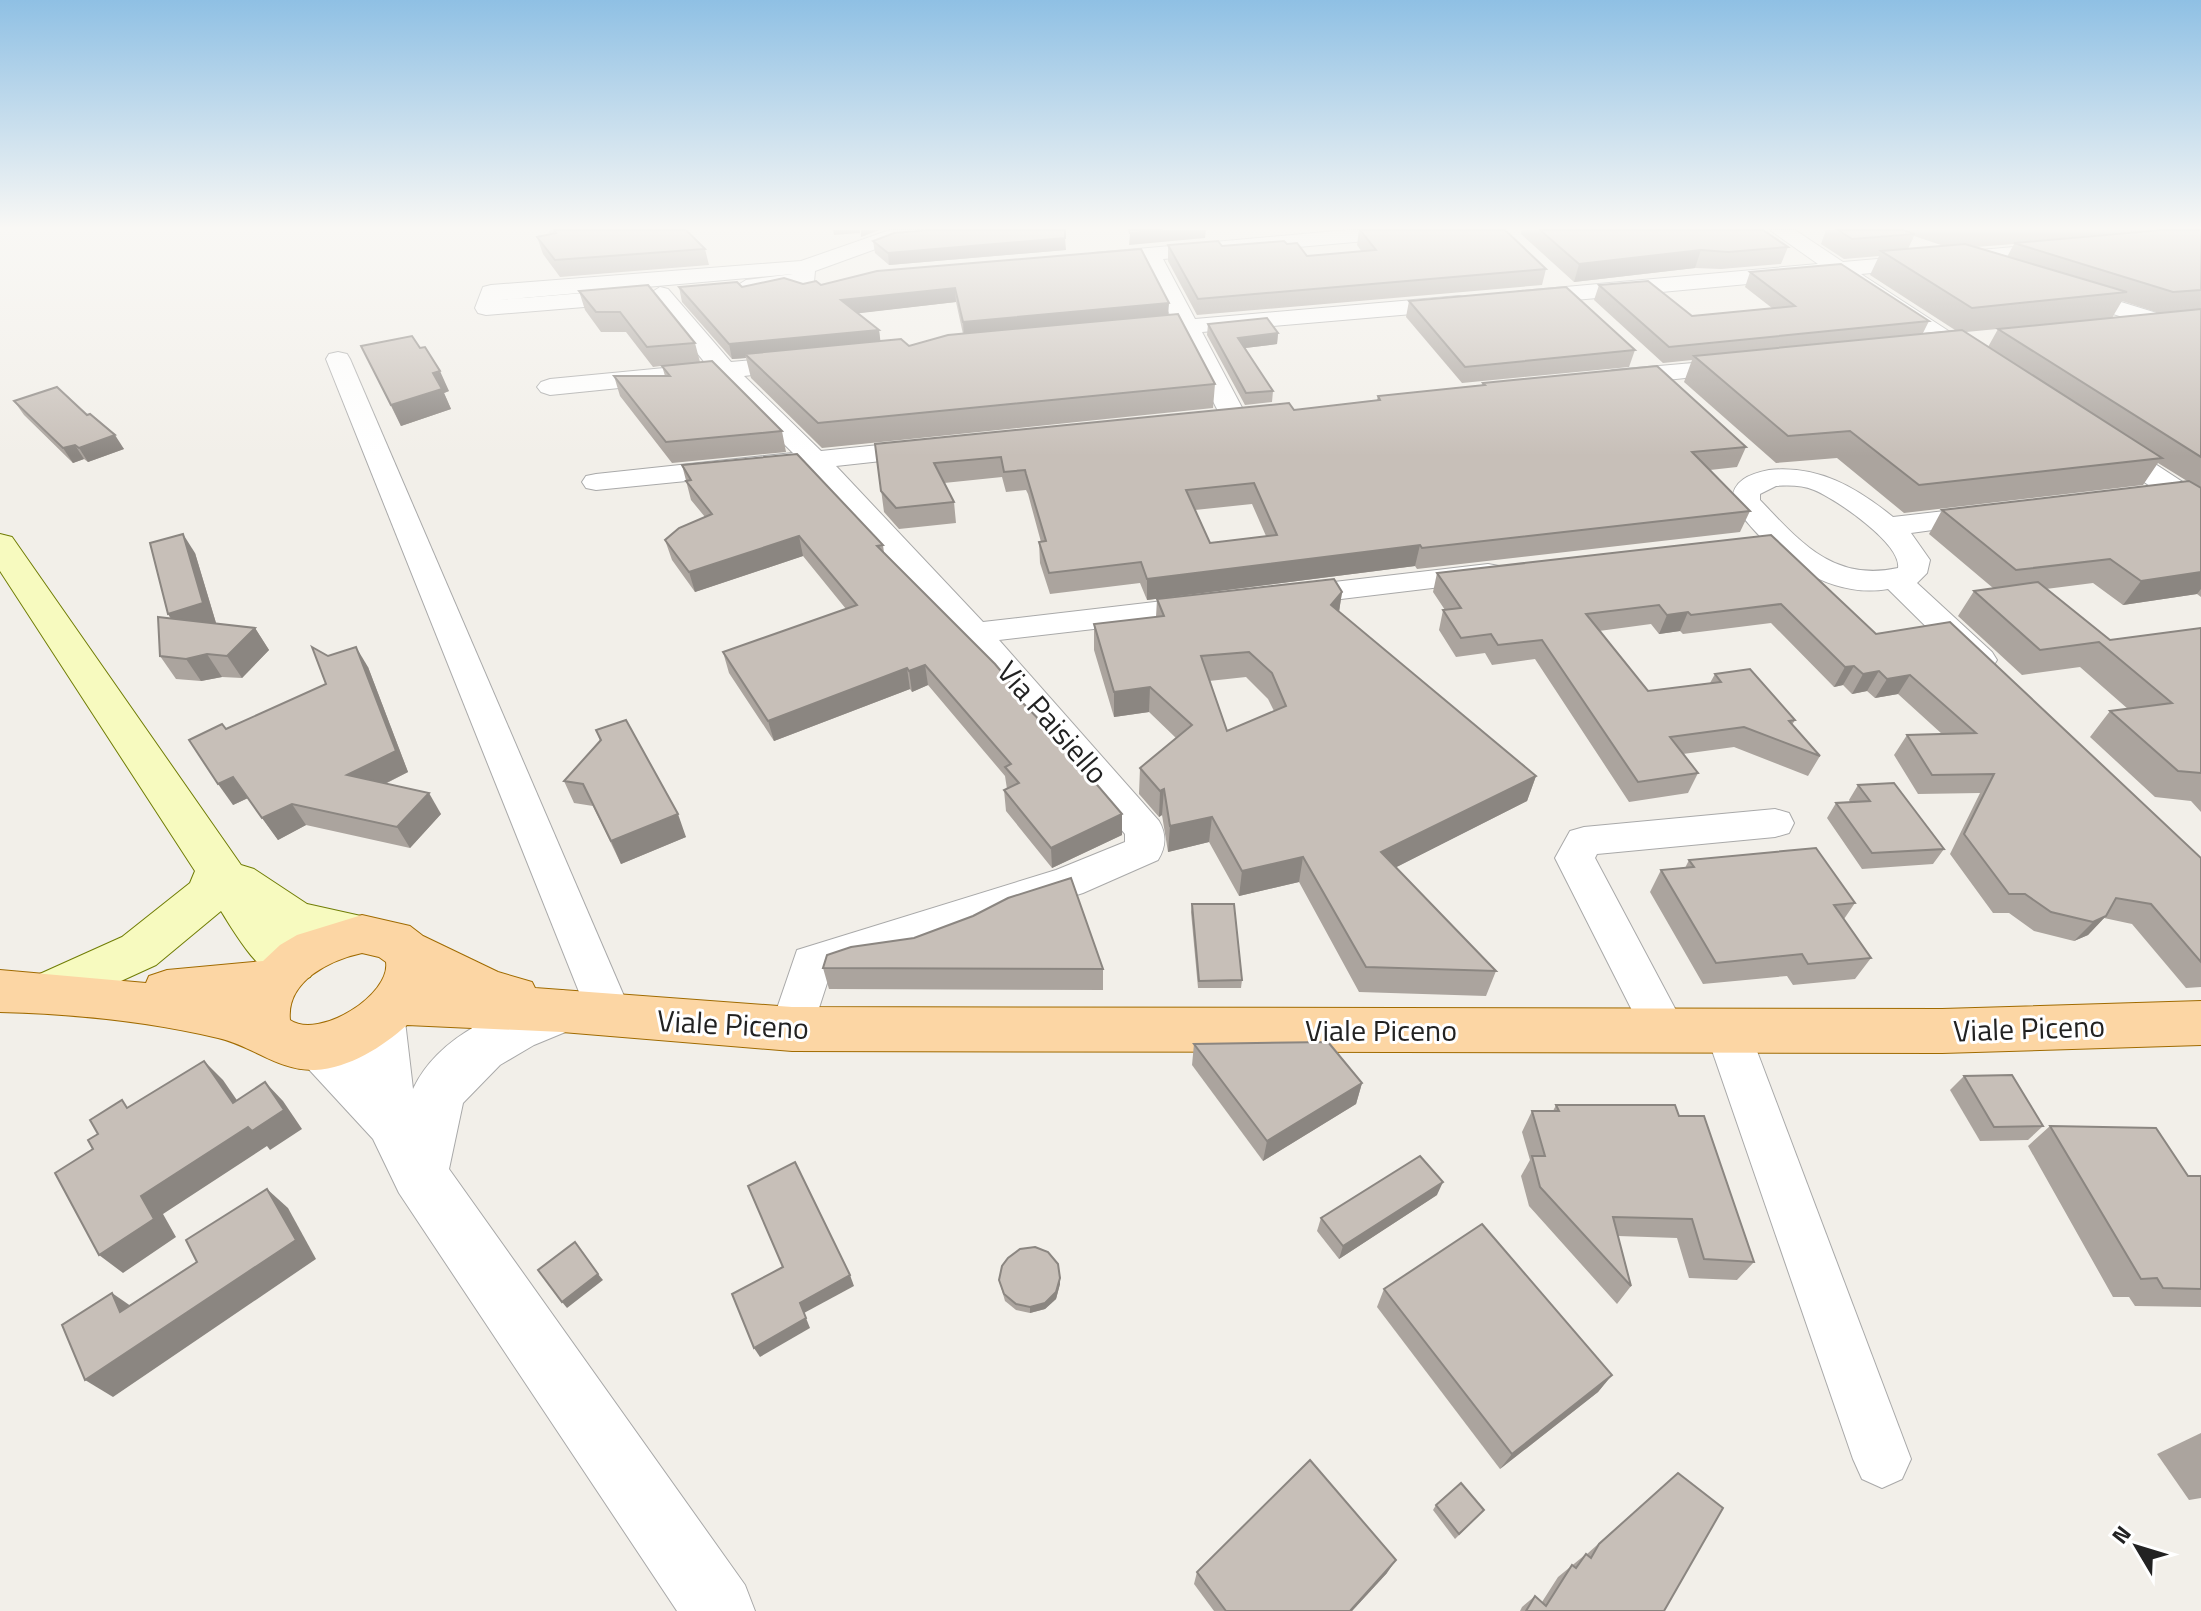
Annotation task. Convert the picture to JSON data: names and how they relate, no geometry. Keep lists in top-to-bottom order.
{
  "streets": {
    "main road": ["Viale Piceno"],
    "street": ["Via Paisiello"]
  },
  "crossings": [
    ["Via Paisiello", "Viale Piceno"]
  ],
  "north": "top left"
}
